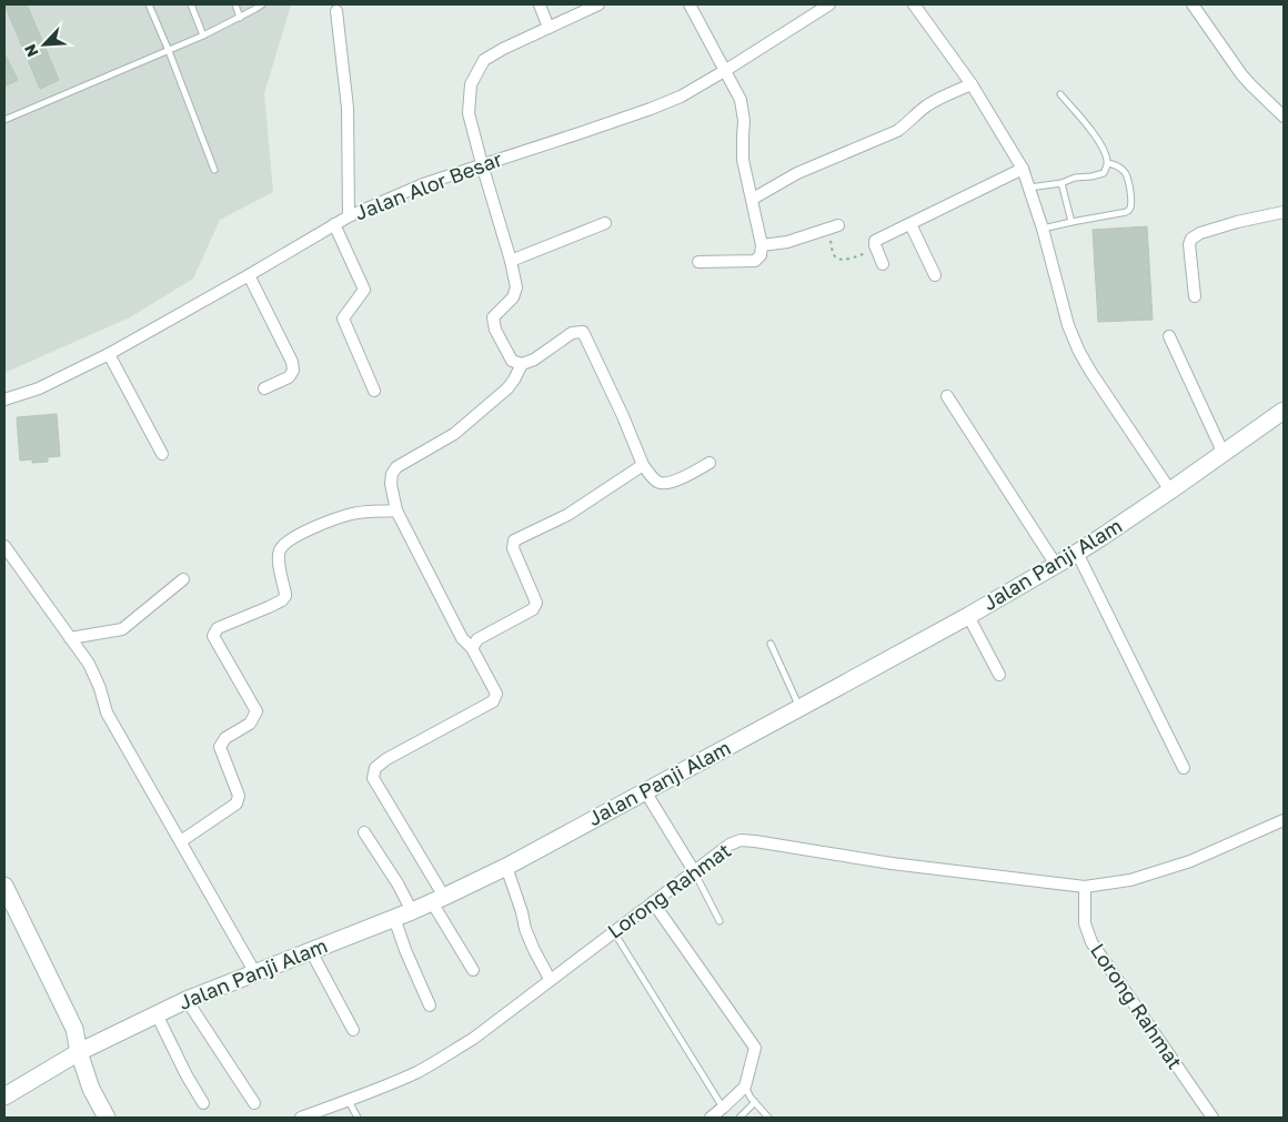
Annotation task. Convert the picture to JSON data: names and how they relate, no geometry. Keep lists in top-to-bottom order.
{
  "streets": {
    "main road": ["Jalan Panji Alam"],
    "street": ["Jalan Alor Besar", "Lorong Rahmat"]
  },
  "north": "bottom left"
}
